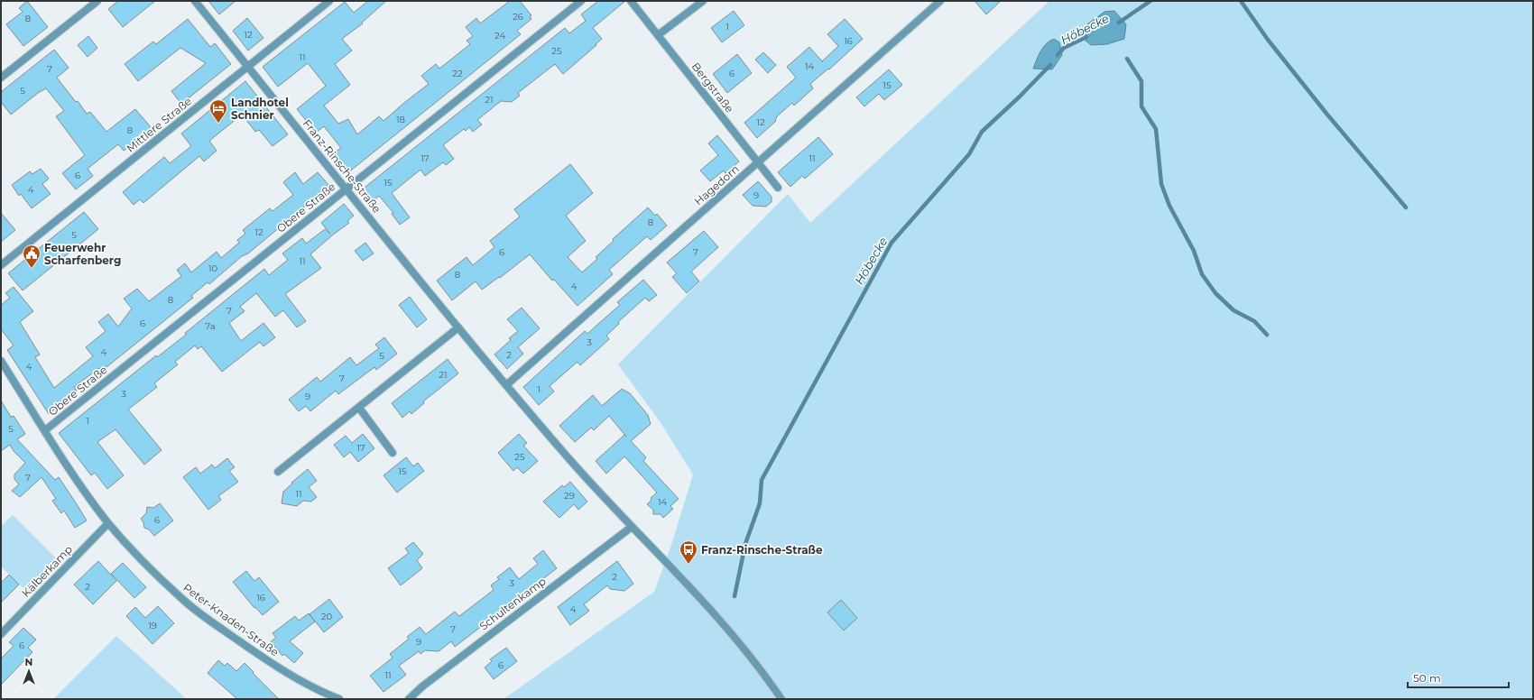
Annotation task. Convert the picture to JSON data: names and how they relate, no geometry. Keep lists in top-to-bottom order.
{
  "streets": {
    "street": [
      "Bergstraße",
      "Mittlere Straße",
      "Franz-Rinsche-Straße",
      "Hagedorn",
      "Obere Straße",
      "Kälberkamp",
      "Schultenkamp",
      "Peter-Knaden-Straße"
    ]
  },
  "crossings": [
    ["Bergstraße", "Hagedorn"],
    ["Mittlere Straße", "Franz-Rinsche-Straße"],
    ["Franz-Rinsche-Straße", "Hagedorn"],
    ["Franz-Rinsche-Straße", "Obere Straße"],
    ["Franz-Rinsche-Straße", "Schultenkamp"],
    ["Obere Straße", "Peter-Knaden-Straße"],
    ["Kälberkamp", "Peter-Knaden-Straße"]
  ],
  "water": ["Höbecke"],
  "places": {
    "hotel": ["Landhotel Schnier"],
    "public building": ["Feuerwehr Scharfenberg"],
    "bus stop": ["Franz-Rinsche-Straße"]
  },
  "house_numbers": [
    "26",
    "8",
    "1",
    "12",
    "24",
    "16",
    "25",
    "11",
    "14",
    "7",
    "22",
    "6",
    "15",
    "5",
    "21",
    "18",
    "12",
    "8",
    "17",
    "11",
    "6",
    "15",
    "4",
    "9",
    "8",
    "12",
    "5",
    "6",
    "7",
    "11",
    "10",
    "8",
    "4",
    "8",
    "7",
    "6",
    "7a",
    "3",
    "4",
    "2",
    "5",
    "4",
    "21",
    "7",
    "1",
    "3",
    "9",
    "1",
    "5",
    "17",
    "25",
    "15",
    "7",
    "11",
    "29",
    "14",
    "6",
    "2",
    "3",
    "2",
    "16",
    "4",
    "20",
    "19",
    "7",
    "9",
    "6",
    "6",
    "11"
  ],
  "scale_bar": "50 m",
  "north": "top"
}
